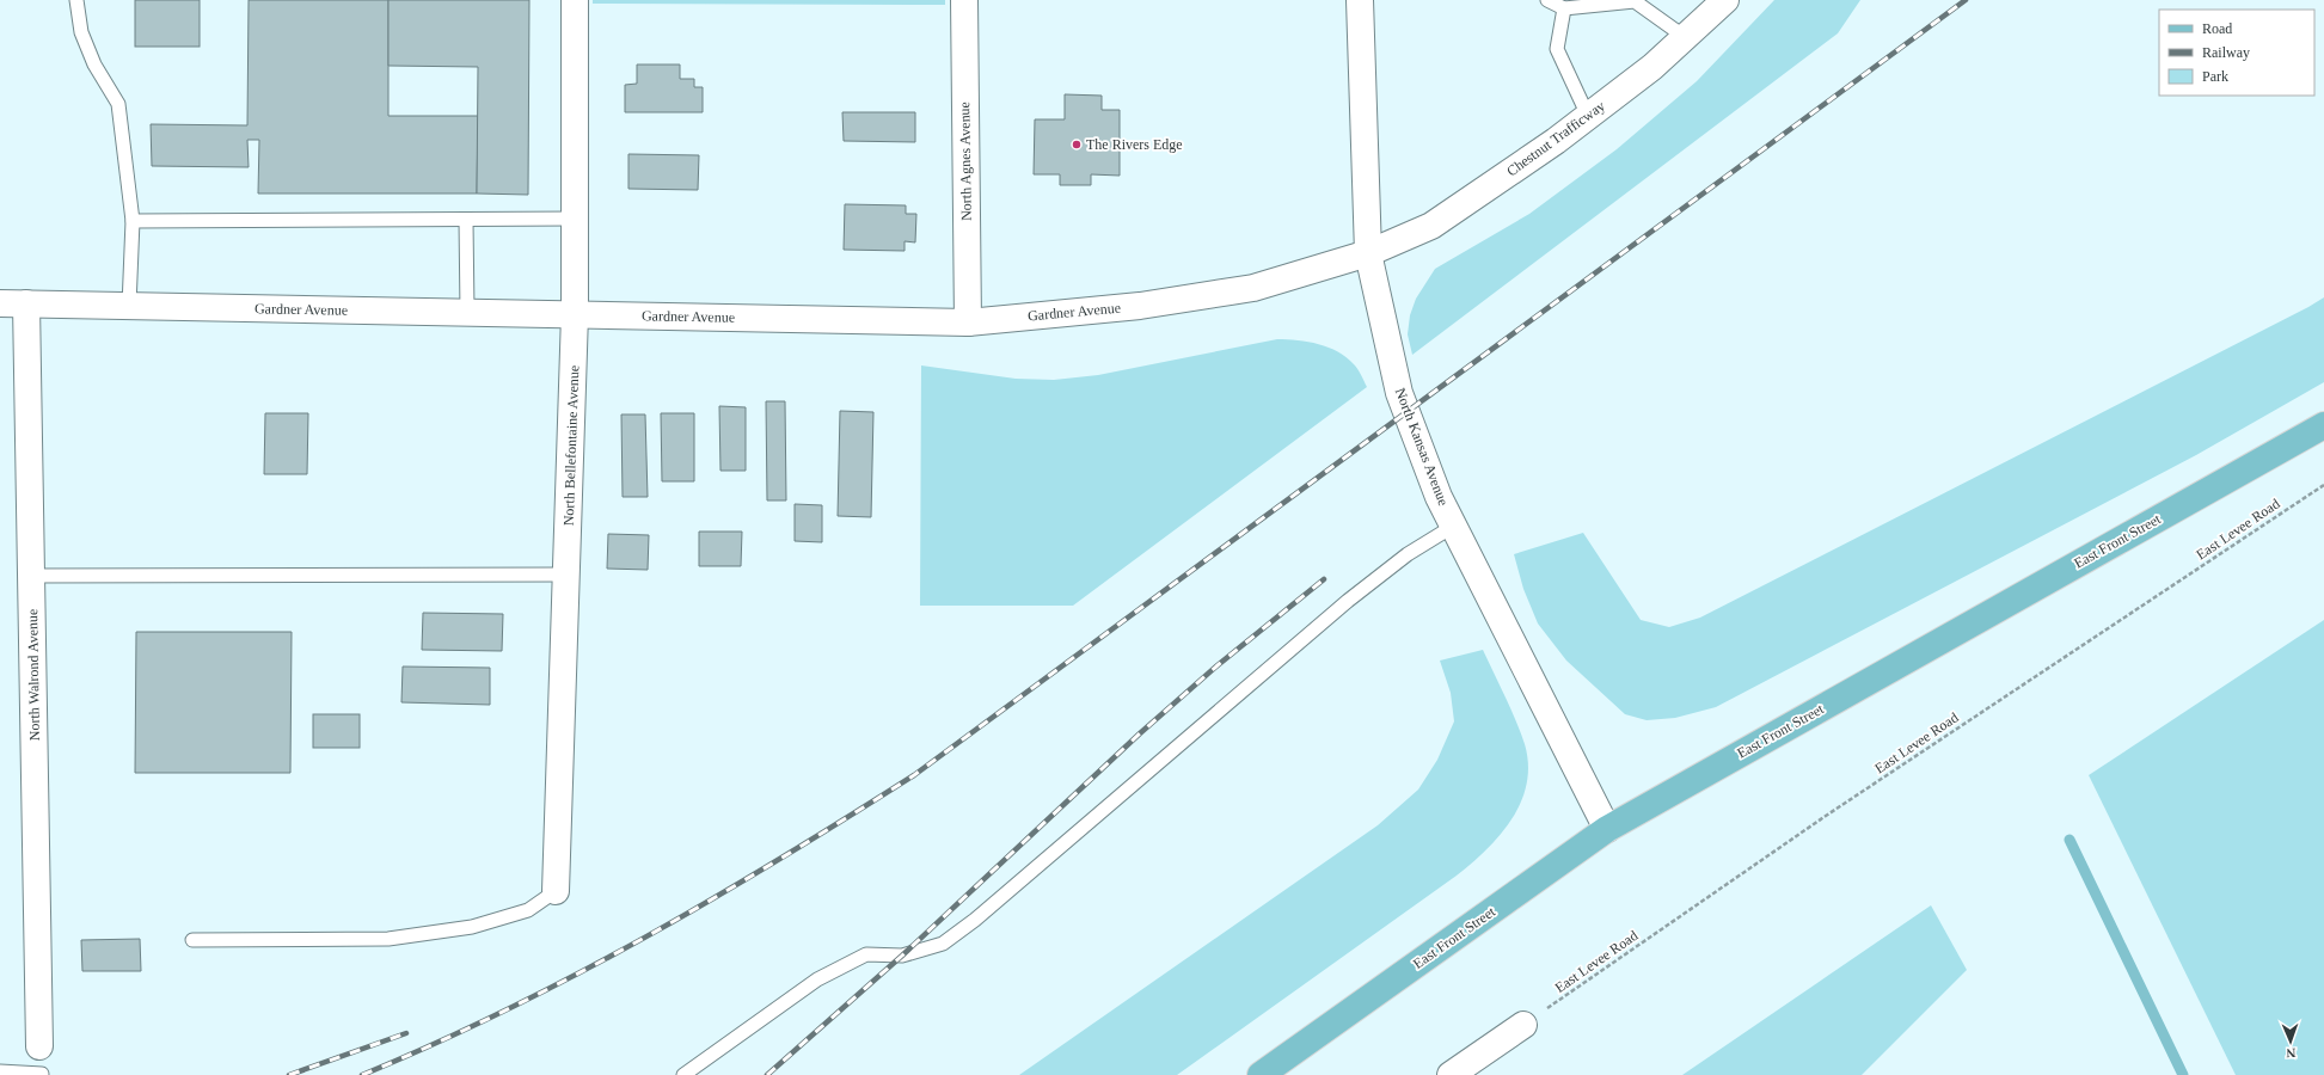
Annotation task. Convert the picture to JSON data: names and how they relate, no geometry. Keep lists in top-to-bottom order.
{
  "streets": {
    "main road": ["East Front Street"],
    "street": [
      "Chestnut Trafficway",
      "North Agnes Avenue",
      "Gardner Avenue",
      "North Bellefontaine Avenue",
      "North Kansas Avenue",
      "North Walrond Avenue"
    ],
    "path": ["East Levee Road"]
  },
  "crossings": [
    ["Chestnut Trafficway", "Gardner Avenue"],
    ["Chestnut Trafficway", "North Kansas Avenue"],
    ["North Agnes Avenue", "Gardner Avenue"],
    ["Gardner Avenue", "North Bellefontaine Avenue"],
    ["Gardner Avenue", "North Kansas Avenue"],
    ["Gardner Avenue", "North Walrond Avenue"],
    ["North Kansas Avenue", "East Front Street"]
  ],
  "places": ["The Rivers Edge"],
  "legend": ["Road", "Railway", "Park"],
  "north": "bottom"
}
